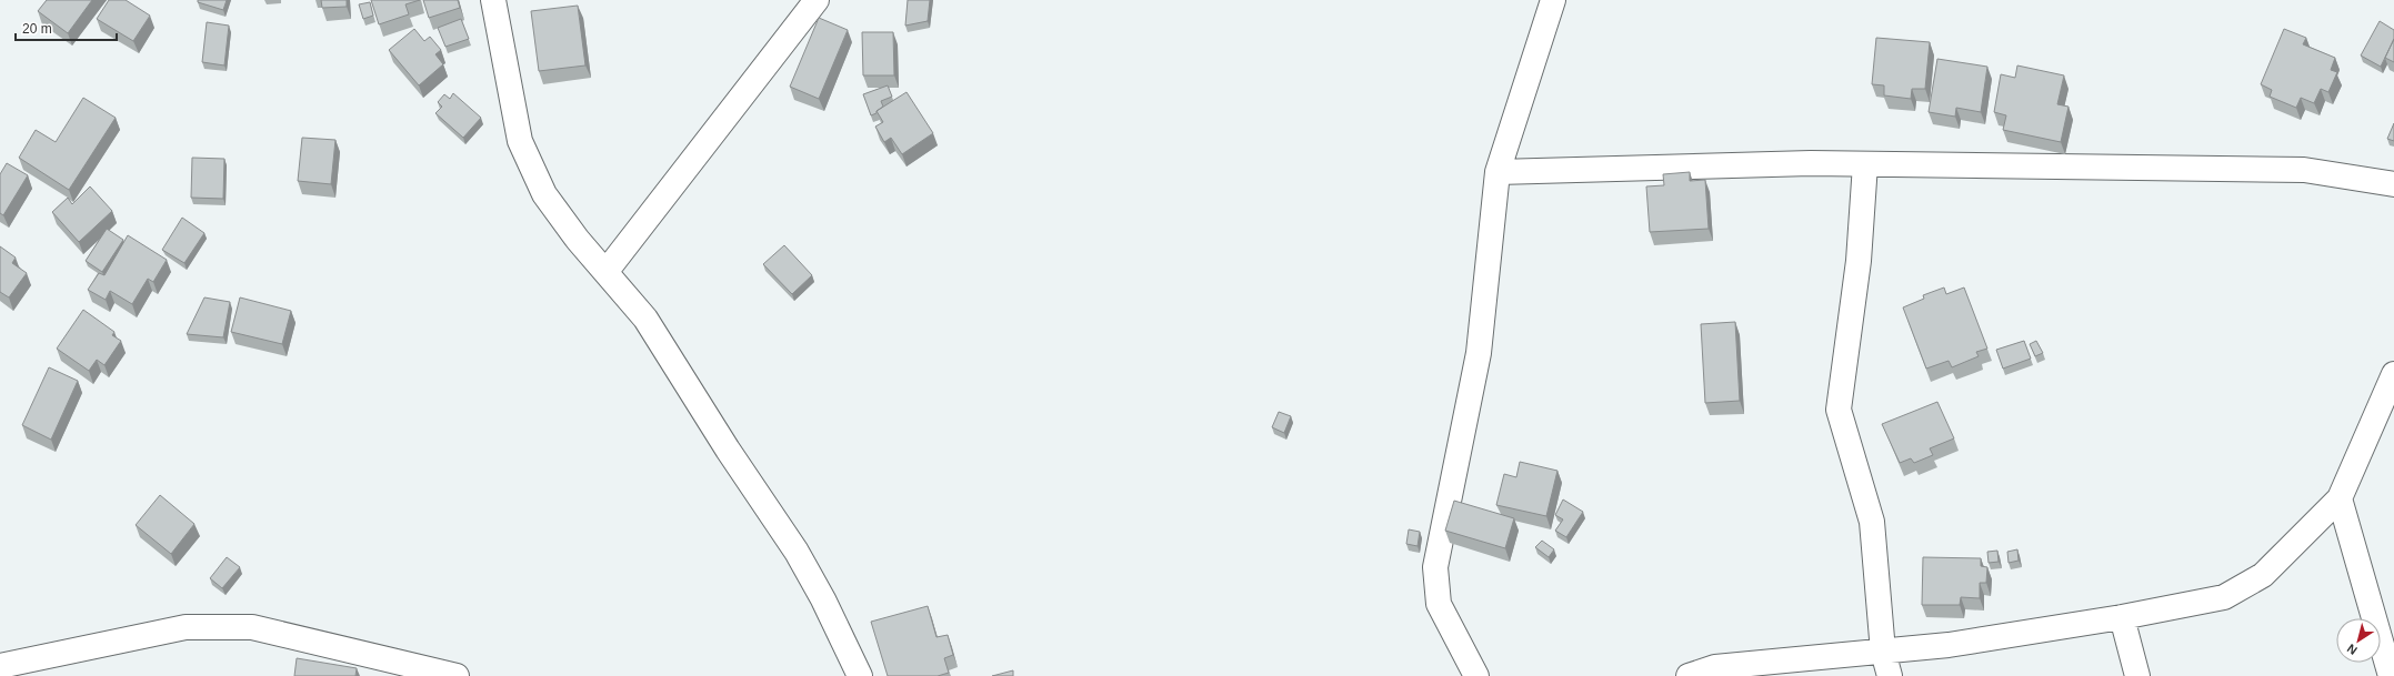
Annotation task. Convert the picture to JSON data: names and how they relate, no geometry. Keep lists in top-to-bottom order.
{
  "scale_bar": "20 m",
  "north": "bottom left"
}
